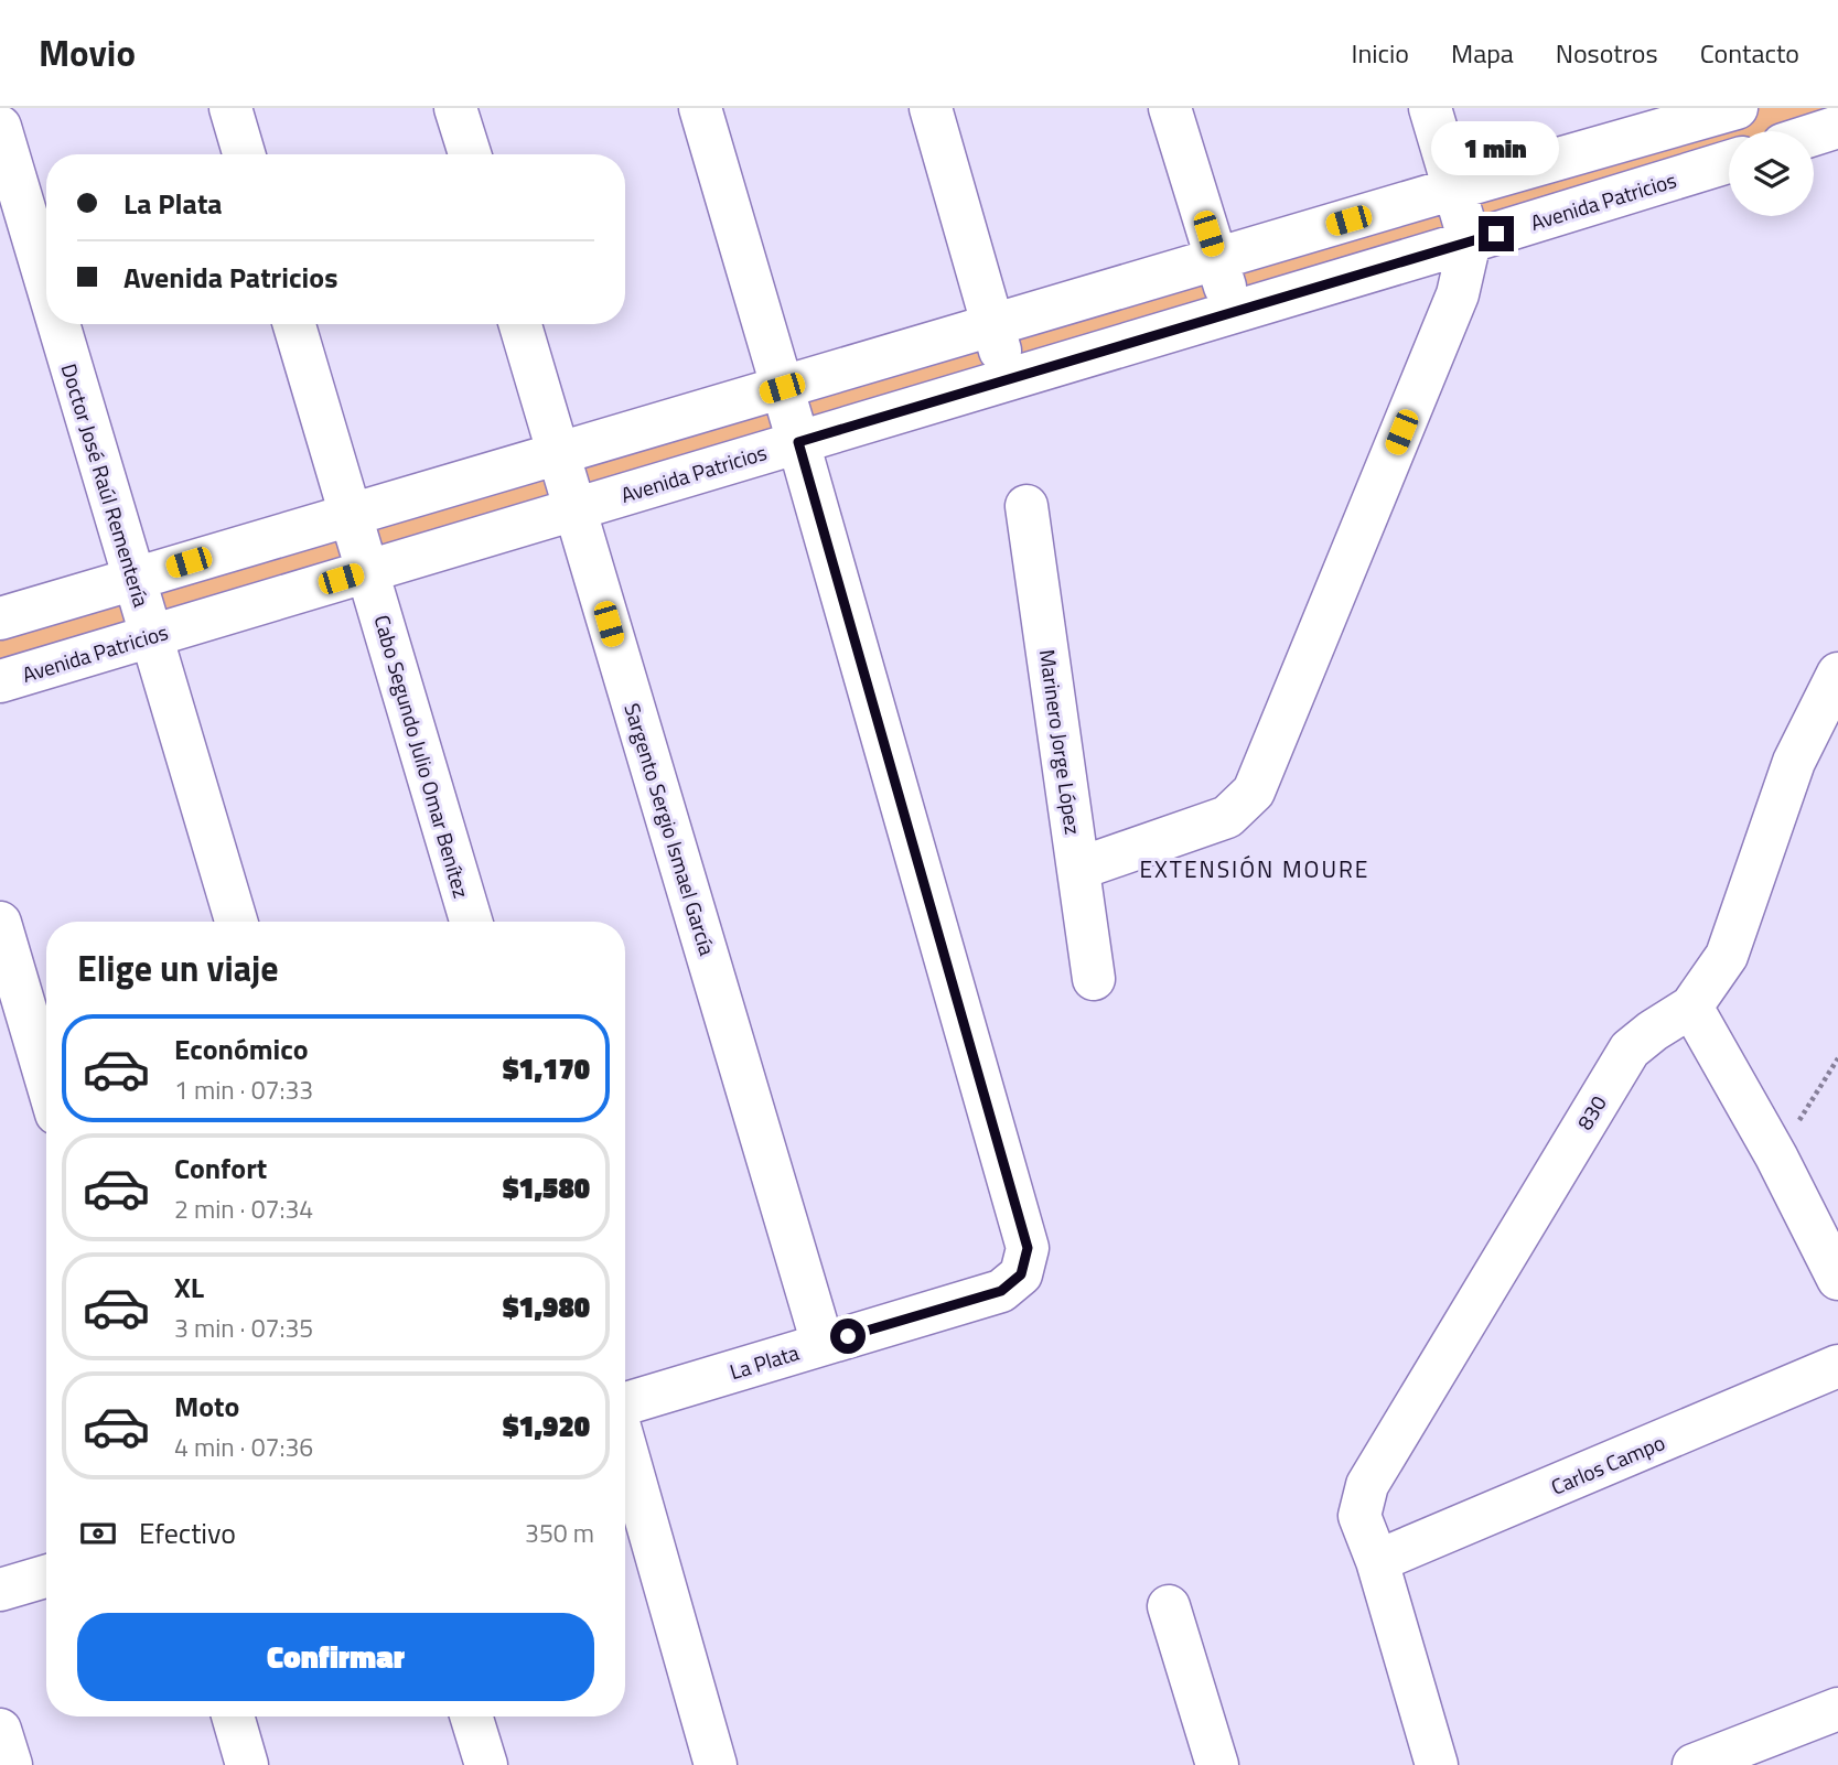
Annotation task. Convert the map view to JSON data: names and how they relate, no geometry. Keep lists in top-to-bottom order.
{
  "streets": {
    "street": [
      "Avenida Patricios",
      "Doctor José Raúl Rementería",
      "Marinero Jorge López",
      "Cabo Segundo Julio Omar Benítez",
      "Sargento Sergio Ismael García",
      "830",
      "La Plata",
      "Carlos Campo"
    ]
  },
  "crossings": [
    ["Avenida Patricios", "Doctor José Raúl Rementería"],
    ["Avenida Patricios", "Cabo Segundo Julio Omar Benítez"],
    ["Avenida Patricios", "Sargento Sergio Ismael García"],
    ["Avenida Patricios", "La Plata"],
    ["Sargento Sergio Ismael García", "La Plata"],
    ["830", "Carlos Campo"]
  ],
  "districts": ["EXTENSIÓN MOURE"],
  "page": {
    "header": "Movio",
    "nav": [
      "Inicio",
      "Mapa",
      "Nosotros",
      "Contacto"
    ],
    "bubble": "1 min",
    "banner": ["La Plata", "Avenida Patricios"],
    "heading": "Elige un viaje",
    "list": [
      {
        "name": "Económico",
        "note": "1 min · 07:33",
        "value": "$1,170"
      },
      {
        "name": "Confort",
        "note": "2 min · 07:34",
        "value": "$1,580"
      },
      {
        "name": "XL",
        "note": "3 min · 07:35",
        "value": "$1,980"
      },
      {
        "name": "Moto",
        "note": "4 min · 07:36",
        "value": "$1,920"
      }
    ],
    "pay": ["Efectivo", "350 m"],
    "buttons": "Confirmar"
  }
}
